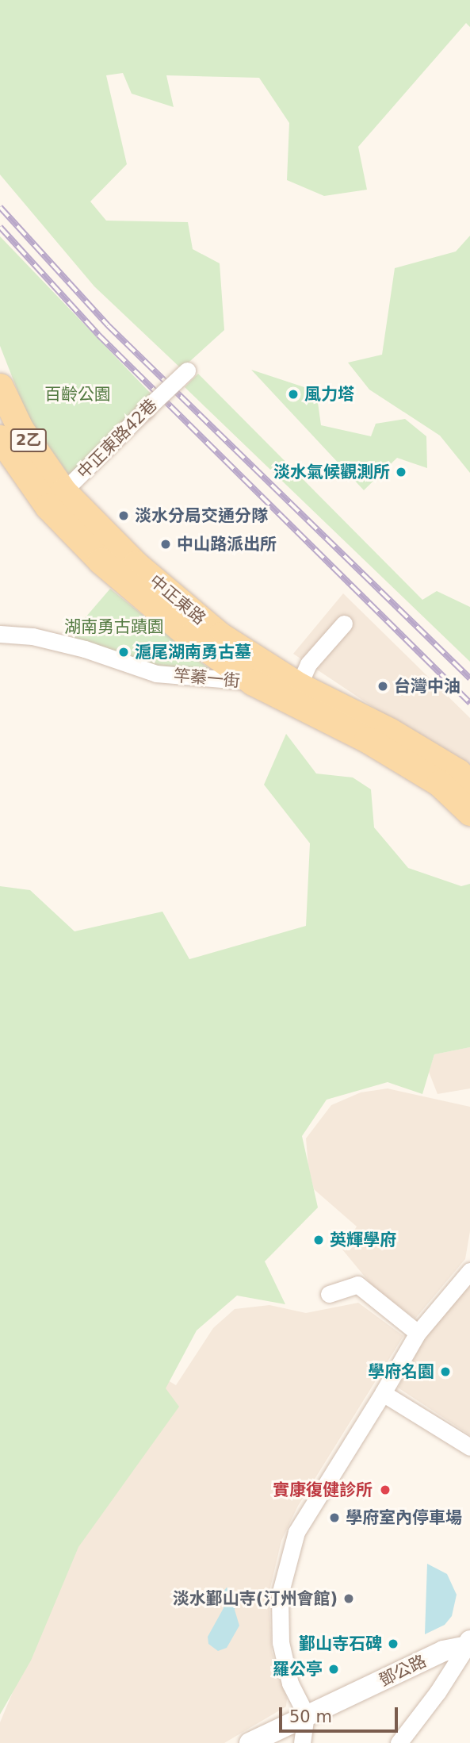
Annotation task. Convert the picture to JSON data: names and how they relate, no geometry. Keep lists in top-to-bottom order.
{
  "streets": {
    "main road": ["2乙", "中正東路"],
    "street": ["中正東路42巷", "竿蓁一街", "鄧公路"]
  },
  "crossings": [
    ["中正東路42巷", "中正東路"],
    ["中正東路", "竿蓁一街"]
  ],
  "parks": ["百齡公園", "湖南勇古蹟園"],
  "places": [
    "風力塔",
    "淡水氣候觀測所",
    "淡水分局交通分隊",
    "中山路派出所",
    "滬尾湖南勇古墓",
    "台灣中油",
    "英輝學府",
    "學府名園",
    "實康復健診所",
    "學府室內停車場",
    "淡水鄞山寺(汀州會館)",
    "鄞山寺石碑",
    "羅公亭"
  ],
  "scale_bar": "50 m"
}
